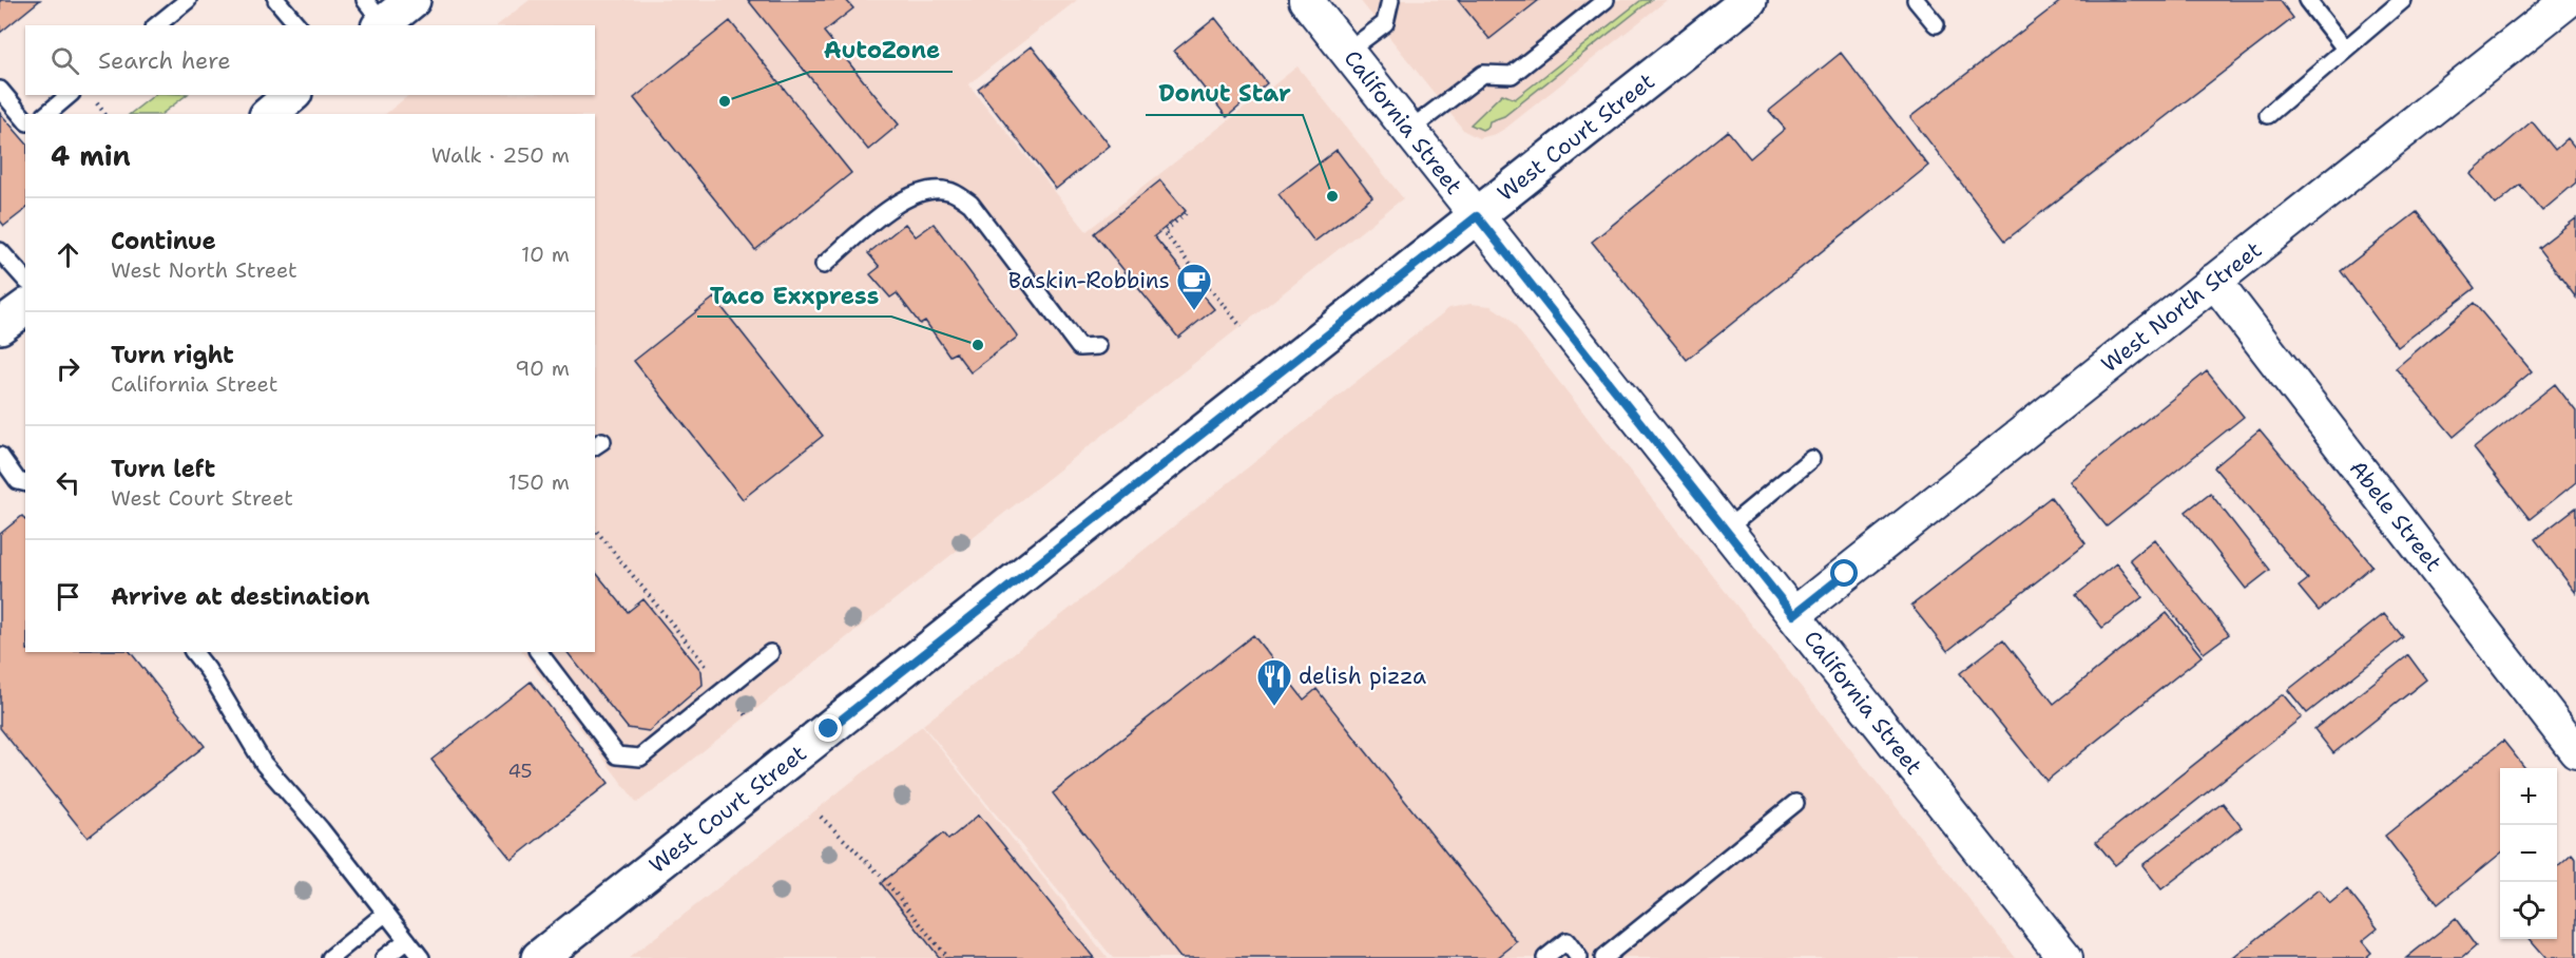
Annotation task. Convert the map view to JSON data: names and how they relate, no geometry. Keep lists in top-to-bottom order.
{
  "streets": {
    "street": [
      "California Street",
      "West Court Street",
      "West North Street",
      "Abele Street"
    ]
  },
  "crossings": [
    ["California Street", "West Court Street"],
    ["California Street", "West North Street"],
    ["West North Street", "Abele Street"]
  ],
  "places": {
    "other": ["AutoZone", "Donut Star", "Taco Exxpress"],
    "cafe": ["Baskin-Robbins"],
    "restaurant": ["delish pizza"]
  },
  "house_numbers": ["45"],
  "page": {
    "search": "Search here",
    "heading": ["4 min", "Walk · 250 m"],
    "list": [
      ["Continue", "West North Street", "10 m"],
      ["Turn right", "California Street", "90 m"],
      ["Turn left", "West Court Street", "150 m"],
      "Arrive at destination"
    ],
    "map_buttons": ["+", "−"]
  }
}
